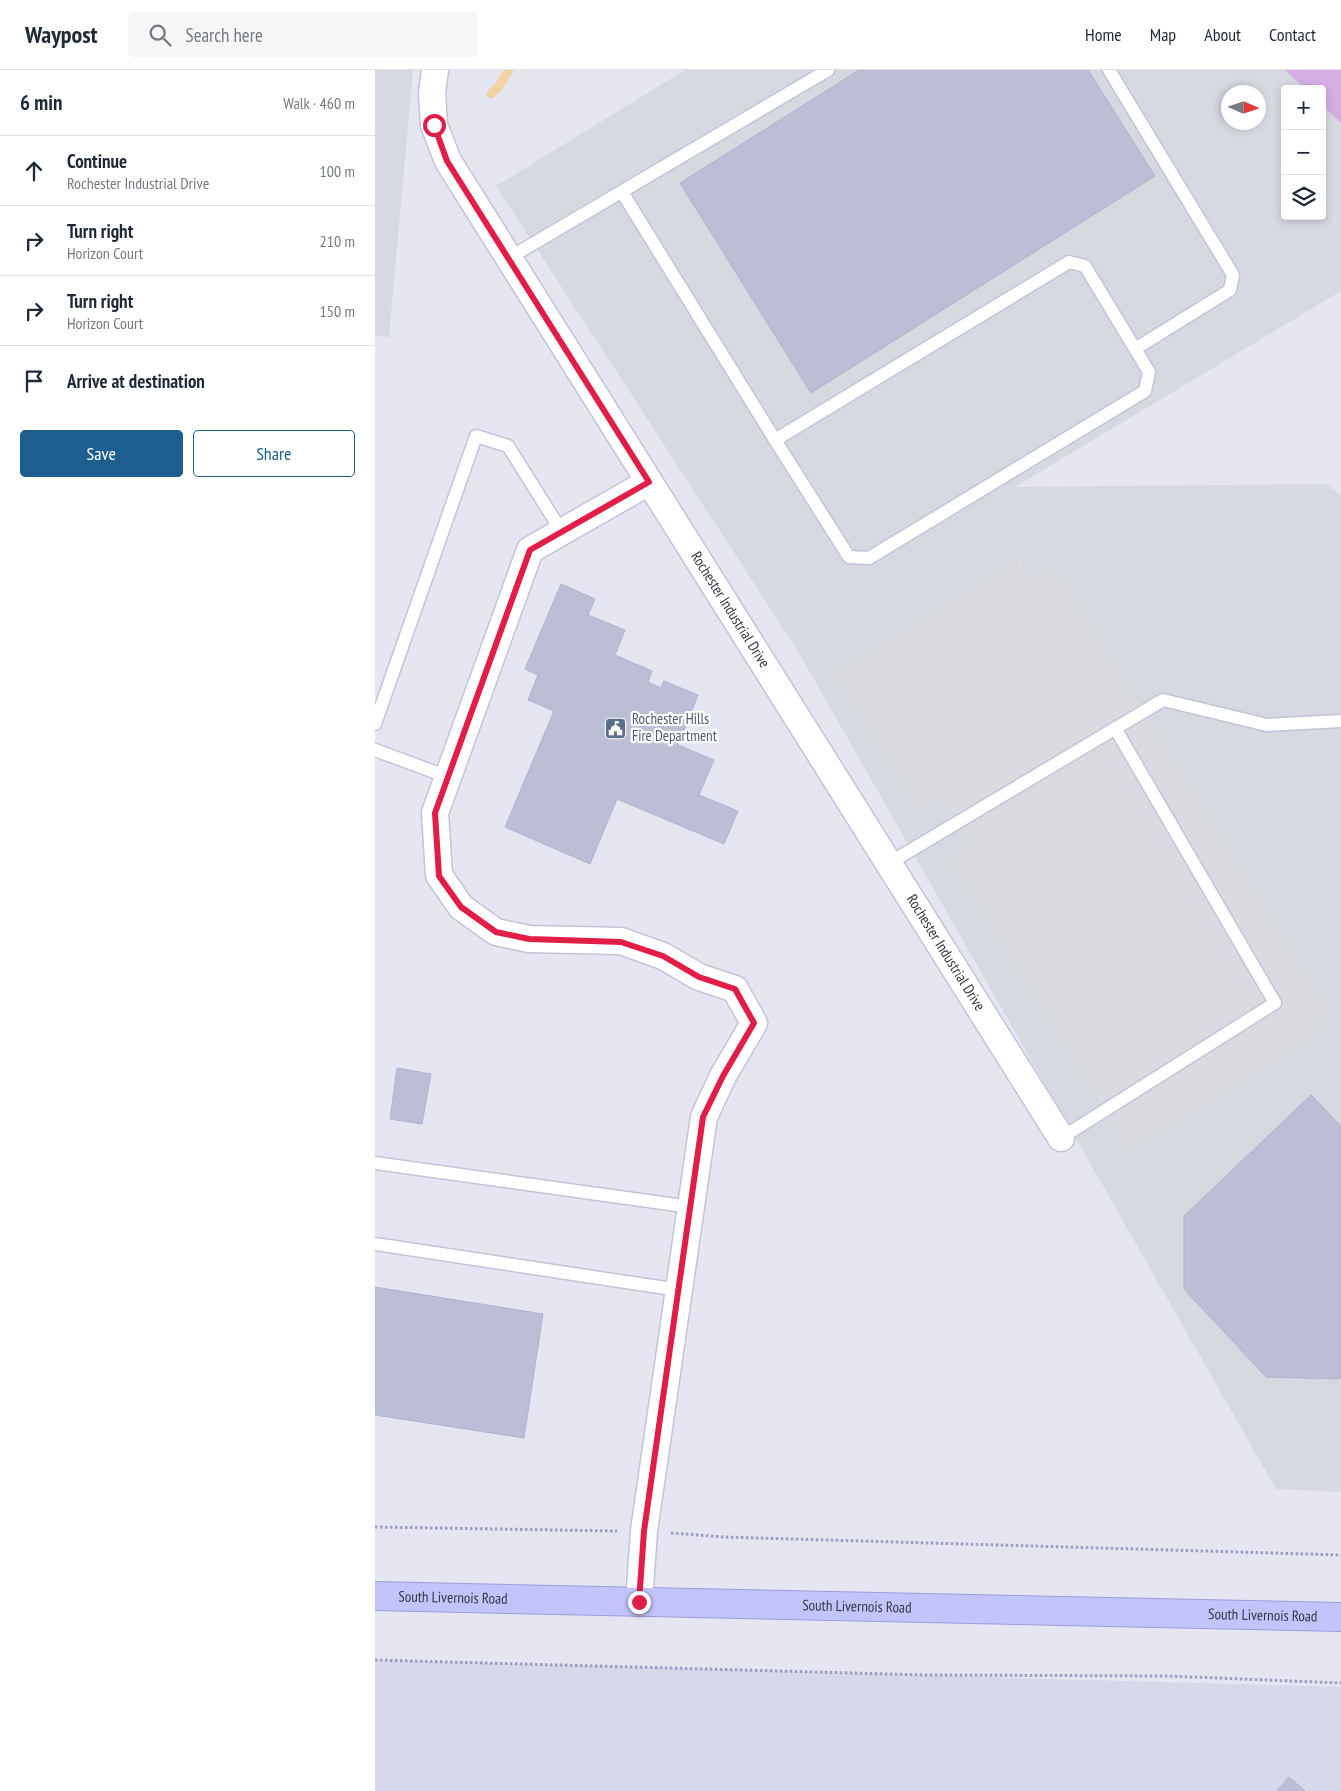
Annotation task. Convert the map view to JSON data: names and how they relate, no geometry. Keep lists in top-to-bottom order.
{
  "streets": {
    "main road": ["South Livernois Road"],
    "street": ["Rochester Industrial Drive"]
  },
  "places": {
    "public building": ["Rochester Hills Fire Department"]
  },
  "north": "right",
  "page": {
    "header": "Waypost",
    "search": "Search here",
    "nav": [
      "Home",
      "Map",
      "About",
      "Contact"
    ],
    "heading": ["6 min", "Walk · 460 m"],
    "map_buttons": ["+", "−"],
    "list": [
      ["Continue", "Rochester Industrial Drive", "100 m"],
      ["Turn right", "Horizon Court", "210 m"],
      ["Turn right", "Horizon Court", "150 m"],
      "Arrive at destination"
    ],
    "buttons": ["Save", "Share"]
  }
}
